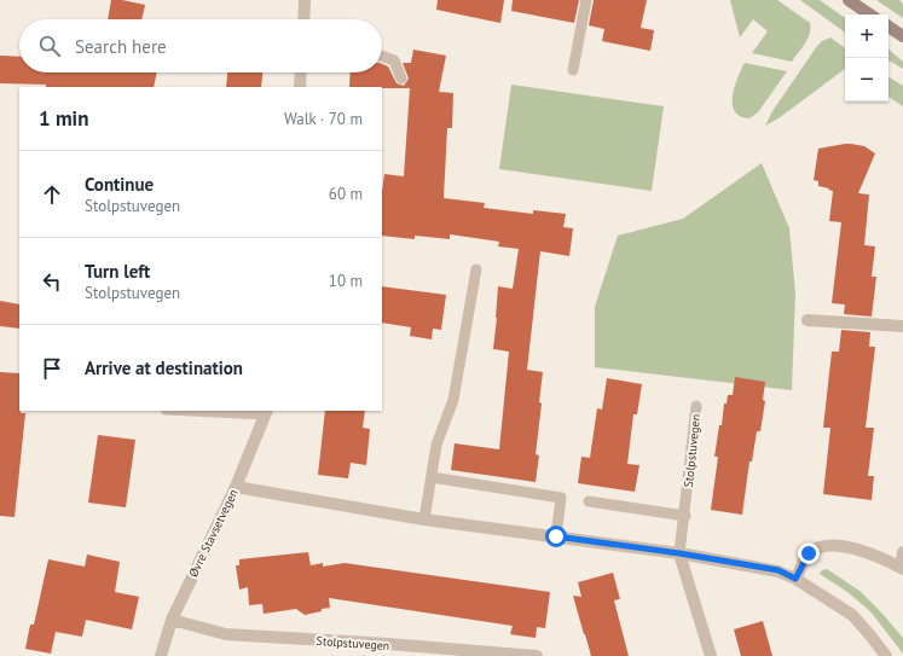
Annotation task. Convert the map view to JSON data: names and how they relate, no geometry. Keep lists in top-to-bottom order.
{
  "streets": {
    "street": ["Stolpstuvegen", "Øvre Stavsetvegen"]
  },
  "crossings": [
    ["Stolpstuvegen", "Øvre Stavsetvegen"]
  ],
  "page": {
    "map_buttons": ["+", "−"],
    "search": "Search here",
    "heading": ["1 min", "Walk · 70 m"],
    "list": [
      ["Continue", "Stolpstuvegen", "60 m"],
      ["Turn left", "Stolpstuvegen", "10 m"],
      "Arrive at destination"
    ]
  }
}
